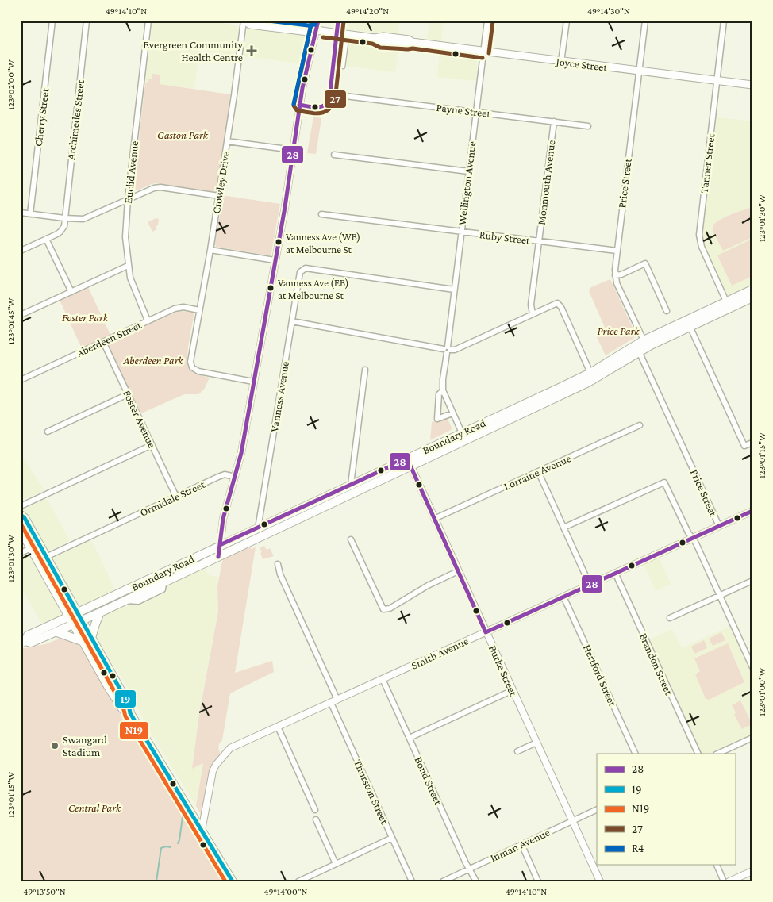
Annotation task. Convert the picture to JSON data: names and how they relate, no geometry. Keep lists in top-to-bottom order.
{
  "streets": {
    "main road": ["Joyce Street", "Boundary Road"],
    "street": [
      "Payne Street",
      "Cherry Street",
      "Archimedes Street",
      "Tanner Street",
      "Euclid Avenue",
      "Crowley Drive",
      "Monmouth Avenue",
      "Wellington Avenue",
      "Price Street",
      "Ruby Street",
      "Aberdeen Street",
      "Vanness Avenue",
      "Foster Avenue",
      "Lorraine Avenue",
      "Ormidale Street",
      "Smith Avenue",
      "Brandon Street",
      "Burke Street",
      "Hertford Street",
      "Bond Street",
      "Thurston Street",
      "Inman Avenue"
    ]
  },
  "crossings": [
    ["Joyce Street", "Tanner Street"],
    ["Joyce Street", "Crowley Drive"],
    ["Joyce Street", "Wellington Avenue"],
    ["Joyce Street", "Price Street"],
    ["Payne Street", "Monmouth Avenue"],
    ["Payne Street", "Wellington Avenue"],
    ["Tanner Street", "Boundary Road"],
    ["Euclid Avenue", "Aberdeen Street"],
    ["Crowley Drive", "Aberdeen Street"],
    ["Monmouth Avenue", "Ruby Street"],
    ["Wellington Avenue", "Ruby Street"],
    ["Wellington Avenue", "Vanness Avenue"],
    ["Wellington Avenue", "Boundary Road"],
    ["Price Street", "Ruby Street"],
    ["Price Street", "Boundary Road"],
    ["Price Street", "Smith Avenue"],
    ["Aberdeen Street", "Foster Avenue"],
    ["Vanness Avenue", "Boundary Road"],
    ["Foster Avenue", "Ormidale Street"],
    ["Boundary Road", "Burke Street"],
    ["Lorraine Avenue", "Burke Street"],
    ["Smith Avenue", "Brandon Street"],
    ["Smith Avenue", "Burke Street"],
    ["Smith Avenue", "Hertford Street"],
    ["Smith Avenue", "Bond Street"],
    ["Smith Avenue", "Thurston Street"],
    ["Burke Street", "Inman Avenue"],
    ["Bond Street", "Inman Avenue"]
  ],
  "parks": [
    "Gaston Park",
    "Foster Park",
    "Price Park",
    "Aberdeen Park",
    "Central Park"
  ],
  "places": {
    "health": ["Evergreen Community Health Centre"],
    "other": ["Vanness Ave (WB) at Melbourne St", "Vanness Ave (EB) at Melbourne St", "Swangard Stadium"]
  },
  "lines": [
    "transit line 28",
    "transit line 27",
    "transit line R4",
    "transit line 19",
    "transit line N19"
  ],
  "legend": [
    "28",
    "19",
    "N19",
    "27",
    "R4"
  ],
  "coordinates": [
    "49°14'10\"N",
    "49°14'20\"N",
    "49°14'30\"N",
    "123°02'00\"W",
    "123°01'30\"W",
    "123°01'45\"W",
    "123°01'15\"W",
    "123°01'00\"W",
    "49°13'50\"N",
    "49°14'00\"N"
  ]
}
